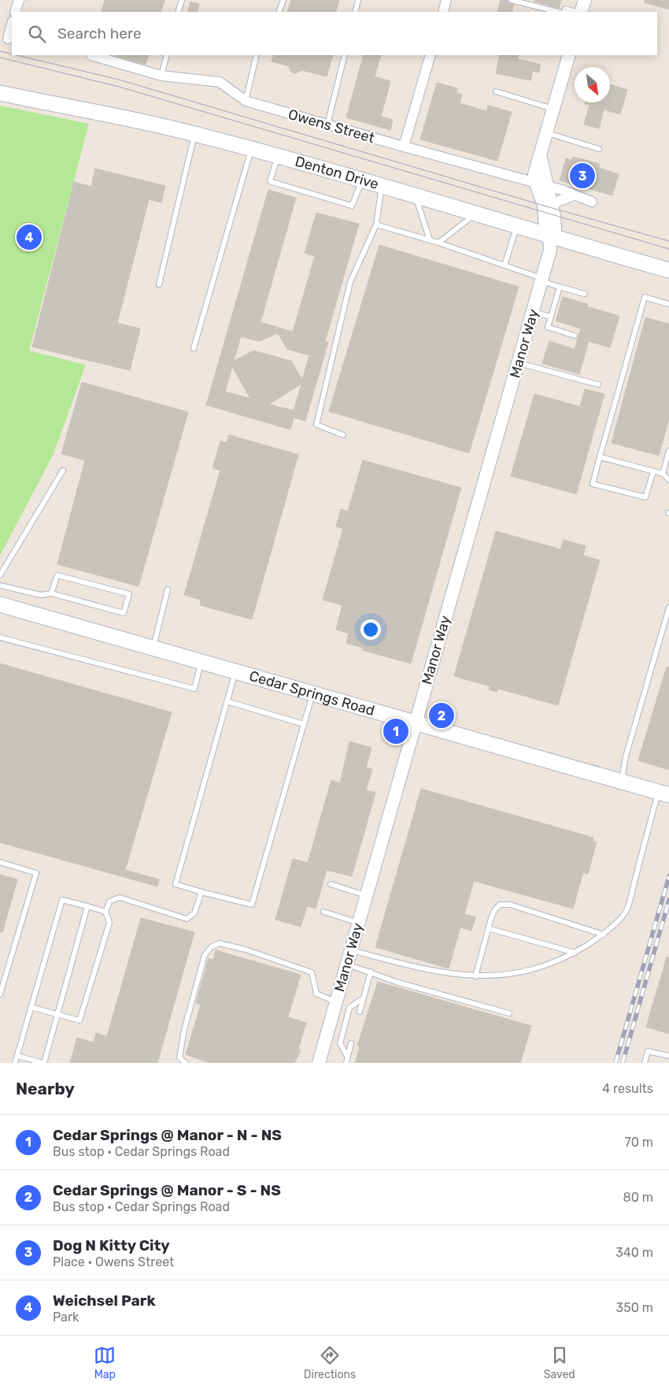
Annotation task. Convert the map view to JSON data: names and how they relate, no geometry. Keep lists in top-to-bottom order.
{
  "streets": {
    "main road": ["Denton Drive", "Cedar Springs Road"],
    "street": ["Owens Street", "Manor Way"]
  },
  "crossings": [
    ["Owens Street", "Manor Way"],
    ["Denton Drive", "Manor Way"],
    ["Manor Way", "Cedar Springs Road"]
  ],
  "north": "bottom right",
  "page": {
    "search": "Search here",
    "pins": [
      "3",
      "4",
      "2",
      "1"
    ],
    "heading": ["Nearby", "4 results"],
    "list": [
      {
        "mark": "1",
        "name": "Cedar Springs @ Manor - N - NS",
        "note": "Bus stop · Cedar Springs Road",
        "value": "70 m"
      },
      {
        "mark": "2",
        "name": "Cedar Springs @ Manor - S - NS",
        "note": "Bus stop · Cedar Springs Road",
        "value": "80 m"
      },
      {
        "mark": "3",
        "name": "Dog N Kitty City",
        "note": "Place · Owens Street",
        "value": "340 m"
      },
      {
        "mark": "4",
        "name": "Weichsel Park",
        "note": "Park",
        "value": "350 m"
      }
    ],
    "nav": ["Map", "Directions", "Saved"]
  }
}
